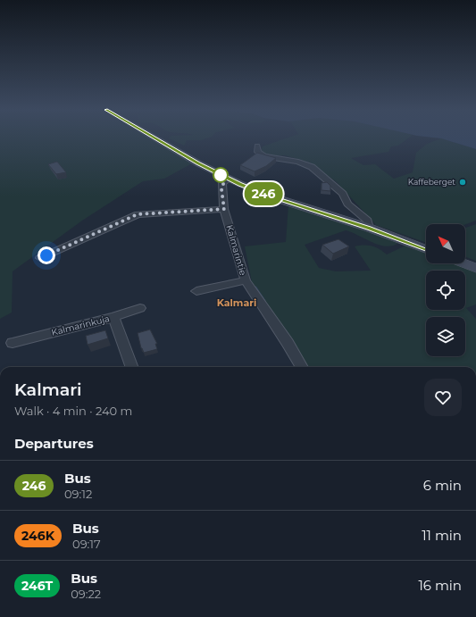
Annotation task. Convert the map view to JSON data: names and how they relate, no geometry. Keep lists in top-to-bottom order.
{
  "streets": {
    "street": ["Kalmarintie", "Kalmarinkuja"]
  },
  "districts": ["Kalmari"],
  "places": ["Kaffeberget"],
  "lines": ["bus line 246"],
  "north": "top left",
  "page": {
    "on_map": "246",
    "heading": [
      ["Kalmari", "Walk · 4 min · 240 m"],
      "Departures"
    ],
    "list": [
      {
        "mark": "246",
        "name": "Bus",
        "note": "09:12",
        "value": "6 min"
      },
      {
        "mark": "246K",
        "name": "Bus",
        "note": "09:17",
        "value": "11 min"
      },
      {
        "mark": "246T",
        "name": "Bus",
        "note": "09:22",
        "value": "16 min"
      }
    ]
  }
}
